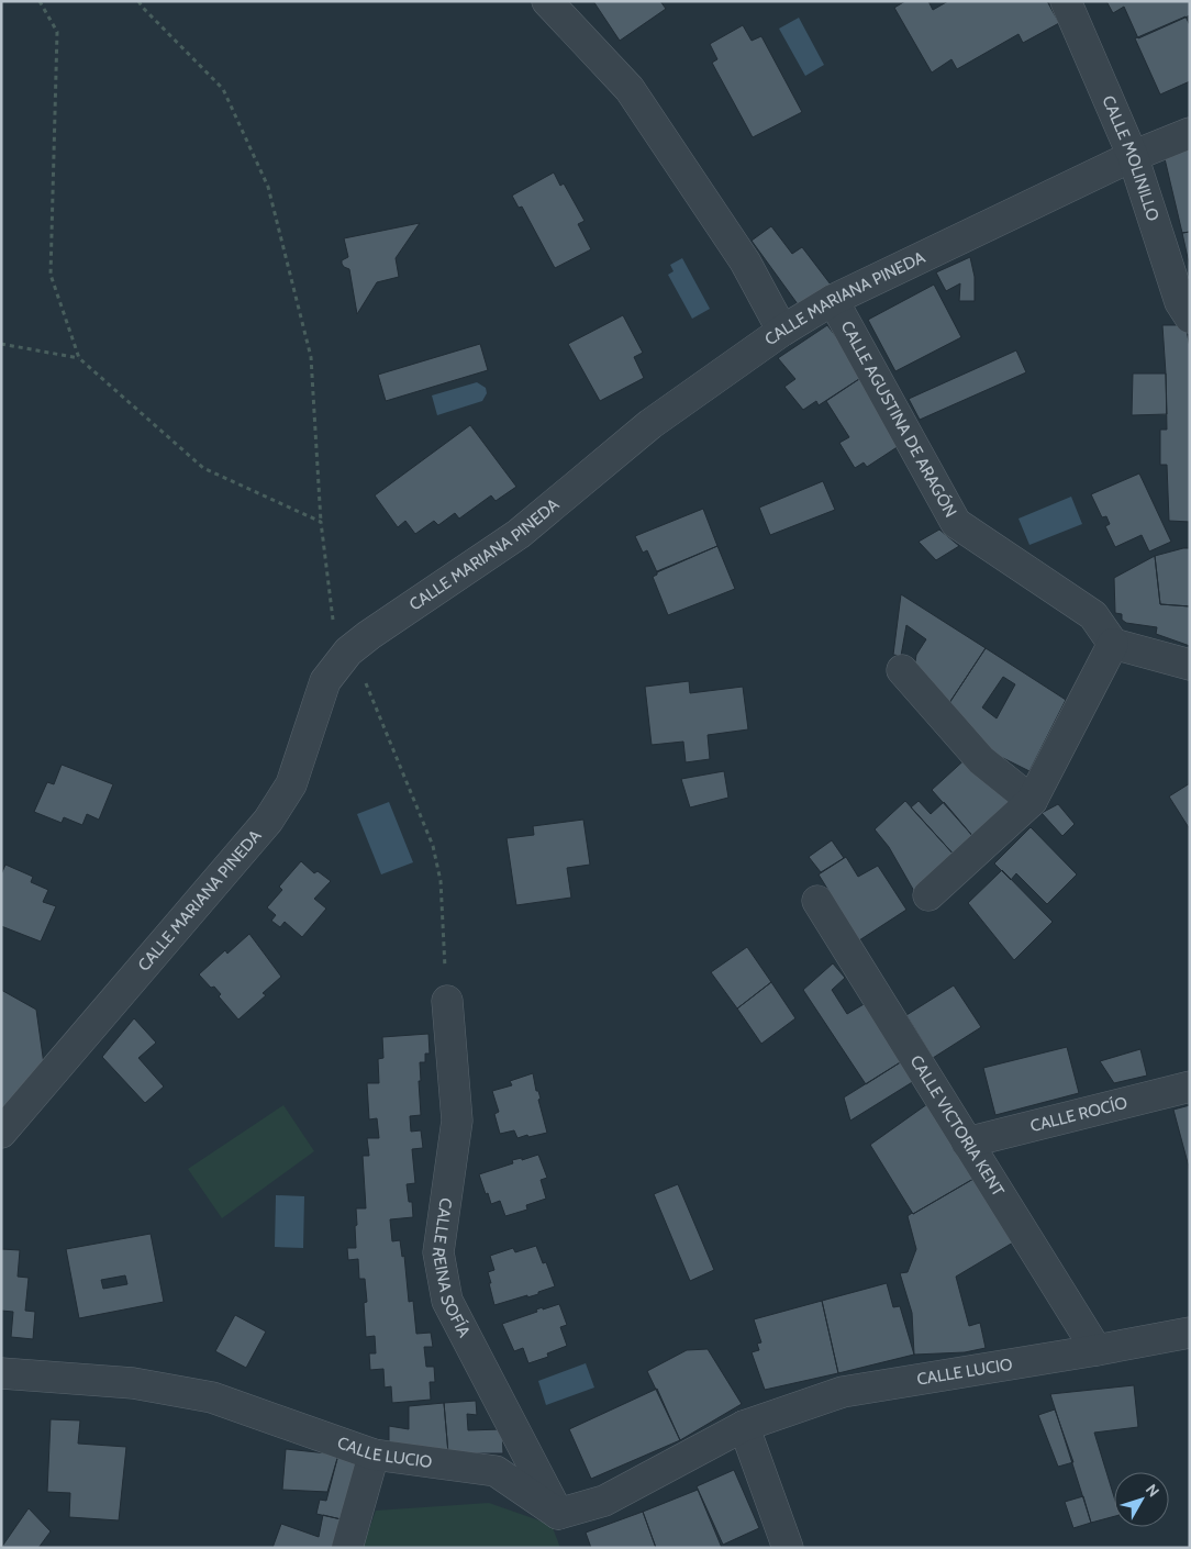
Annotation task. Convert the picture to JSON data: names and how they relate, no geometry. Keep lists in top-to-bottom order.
{
  "streets": {
    "street": [
      "CALLE MOLINILLO",
      "CALLE MARIANA PINEDA",
      "CALLE AGUSTINA DE ARAGÓN",
      "CALLE ROCÍO",
      "CALLE VICTORIA KENT",
      "CALLE REINA SOFÍA",
      "CALLE LUCIO"
    ]
  },
  "crossings": [
    ["CALLE MOLINILLO", "CALLE MARIANA PINEDA"],
    ["CALLE MARIANA PINEDA", "CALLE AGUSTINA DE ARAGÓN"],
    ["CALLE ROCÍO", "CALLE VICTORIA KENT"],
    ["CALLE VICTORIA KENT", "CALLE LUCIO"],
    ["CALLE REINA SOFÍA", "CALLE LUCIO"]
  ],
  "north": "top right"
}
